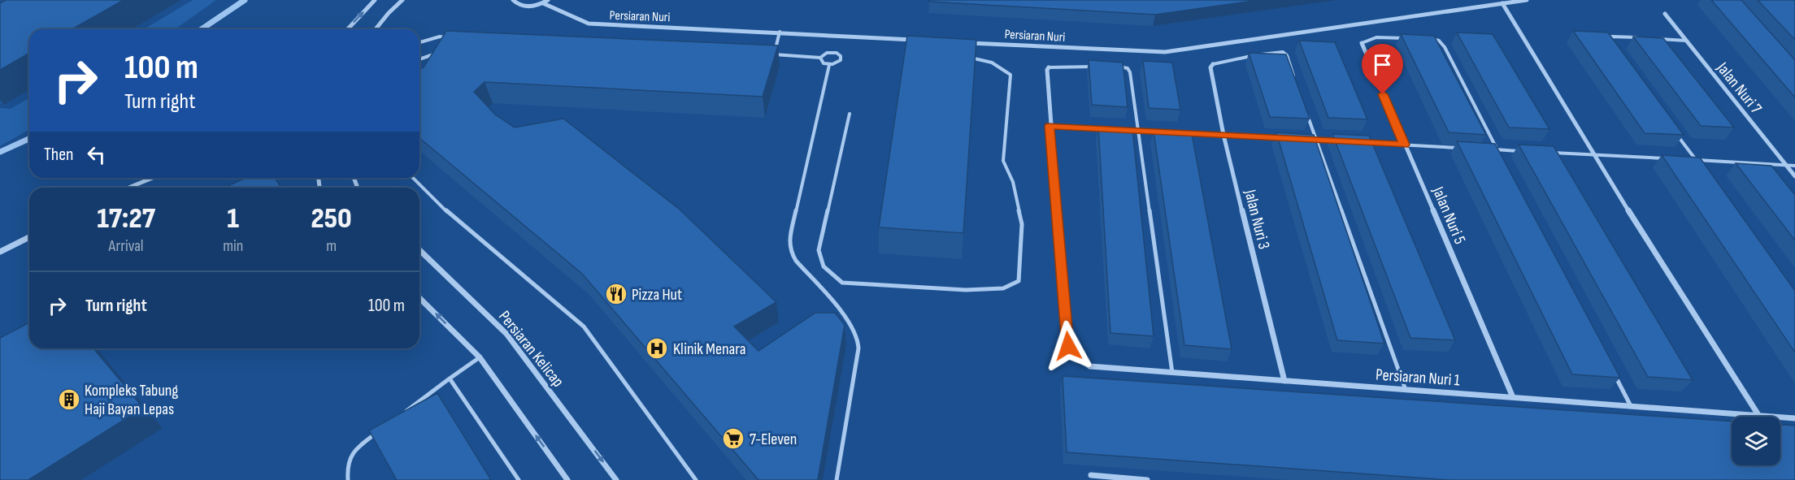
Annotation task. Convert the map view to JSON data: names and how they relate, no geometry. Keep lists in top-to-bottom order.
{
  "streets": {
    "street": [
      "Persiaran Nuri",
      "Jalan Nuri 7",
      "Jalan Nuri 5",
      "Jalan Nuri 3",
      "Persiaran Kelicap",
      "Persiaran Nuri 1"
    ]
  },
  "crossings": [
    ["Jalan Nuri 5", "Persiaran Nuri 1"],
    ["Jalan Nuri 3", "Persiaran Nuri 1"]
  ],
  "places": {
    "restaurant": ["Pizza Hut"],
    "hospital": ["Klinik Menara"],
    "building": ["Kompleks Tabung Haji Bayan Lepas"],
    "supermarket": ["7-Eleven"]
  },
  "page": {
    "turn": ["100 m", "Turn right"],
    "then": "Then",
    "eta": [
      "17:27",
      "Arrival",
      "1",
      "min",
      "250",
      "m"
    ],
    "list": [
      {
        "name": "Turn right",
        "value": "100 m"
      }
    ]
  }
}
